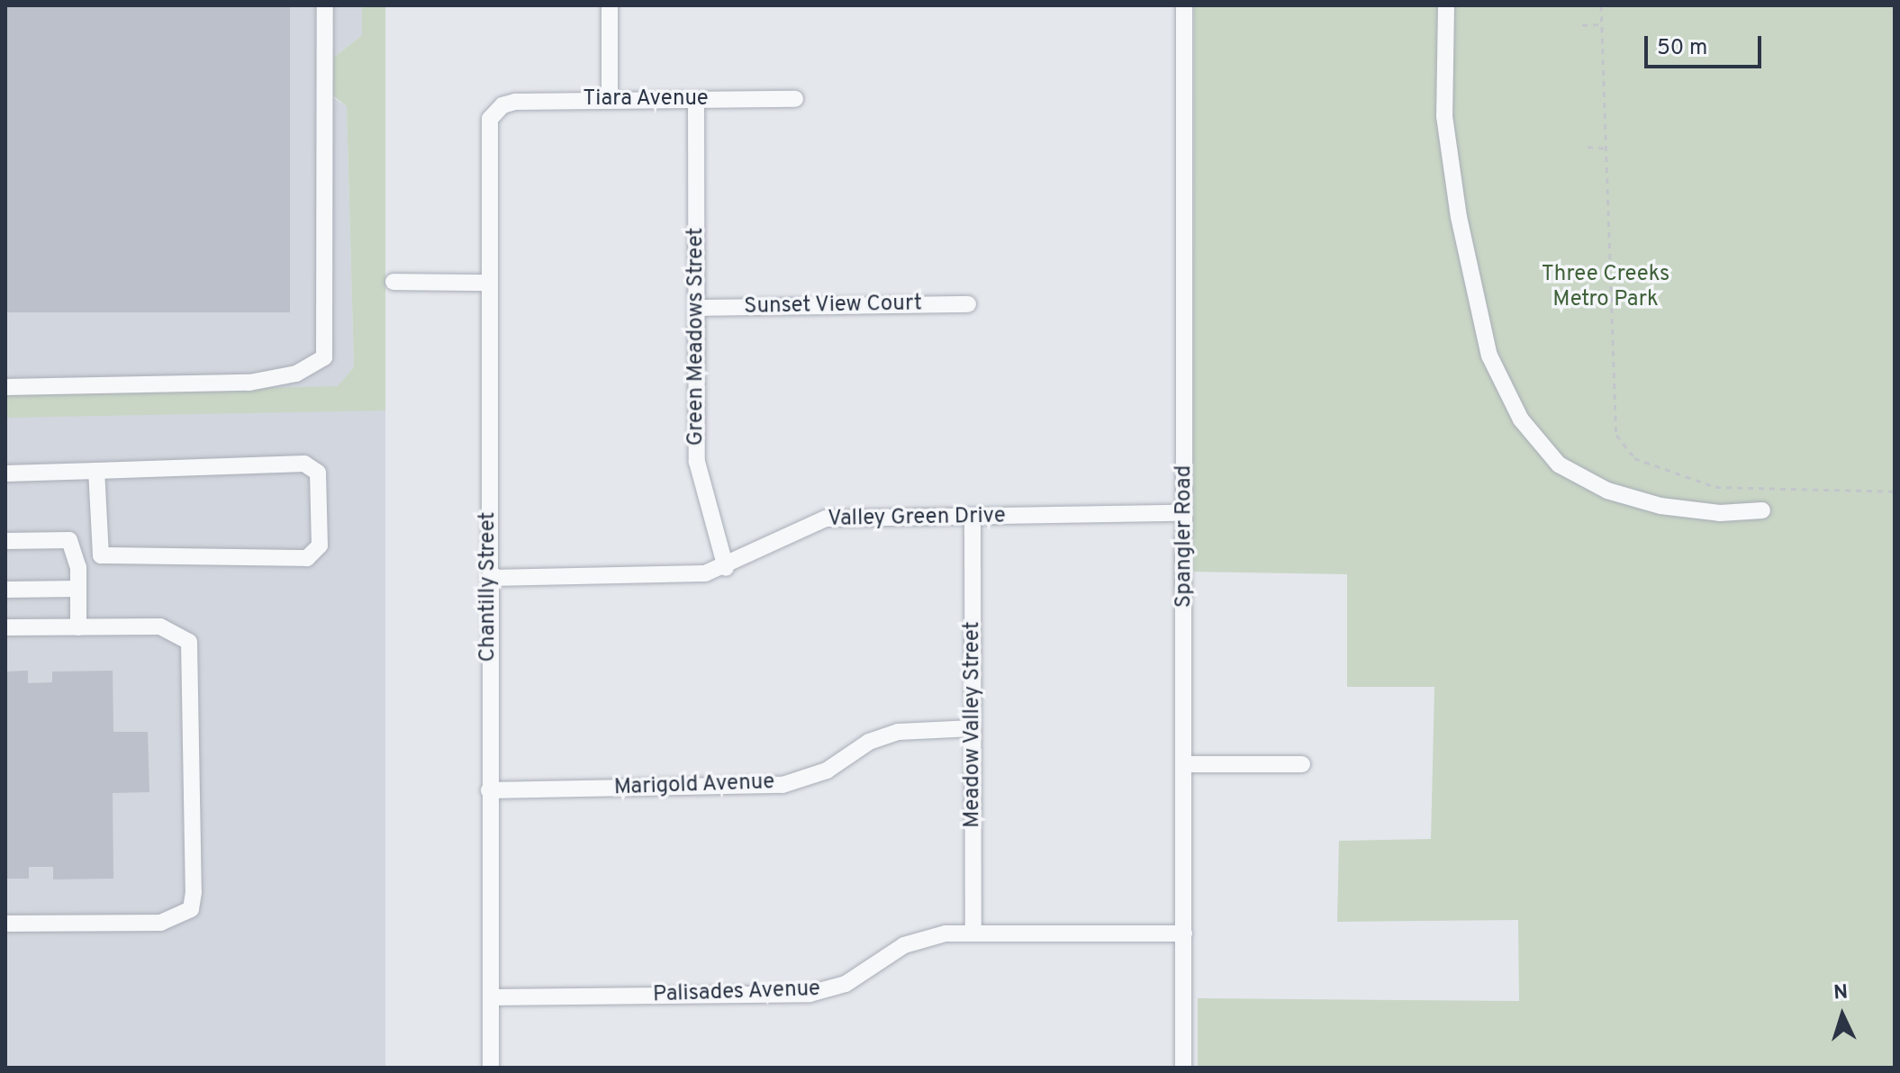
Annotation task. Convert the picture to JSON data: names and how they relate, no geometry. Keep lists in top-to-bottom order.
{
  "streets": {
    "street": [
      "Tiara Avenue",
      "Sunset View Court",
      "Green Meadows Street",
      "Valley Green Drive",
      "Spangler Road",
      "Chantilly Street",
      "Meadow Valley Street",
      "Marigold Avenue",
      "Palisades Avenue"
    ]
  },
  "crossings": [
    ["Tiara Avenue", "Green Meadows Street"],
    ["Tiara Avenue", "Chantilly Street"],
    ["Sunset View Court", "Green Meadows Street"],
    ["Green Meadows Street", "Valley Green Drive"],
    ["Valley Green Drive", "Spangler Road"],
    ["Valley Green Drive", "Chantilly Street"],
    ["Valley Green Drive", "Meadow Valley Street"],
    ["Spangler Road", "Palisades Avenue"],
    ["Chantilly Street", "Marigold Avenue"],
    ["Chantilly Street", "Palisades Avenue"],
    ["Meadow Valley Street", "Marigold Avenue"],
    ["Meadow Valley Street", "Palisades Avenue"]
  ],
  "parks": ["Three Creeks Metro Park"],
  "scale_bar": "50 m",
  "north": "top"
}
